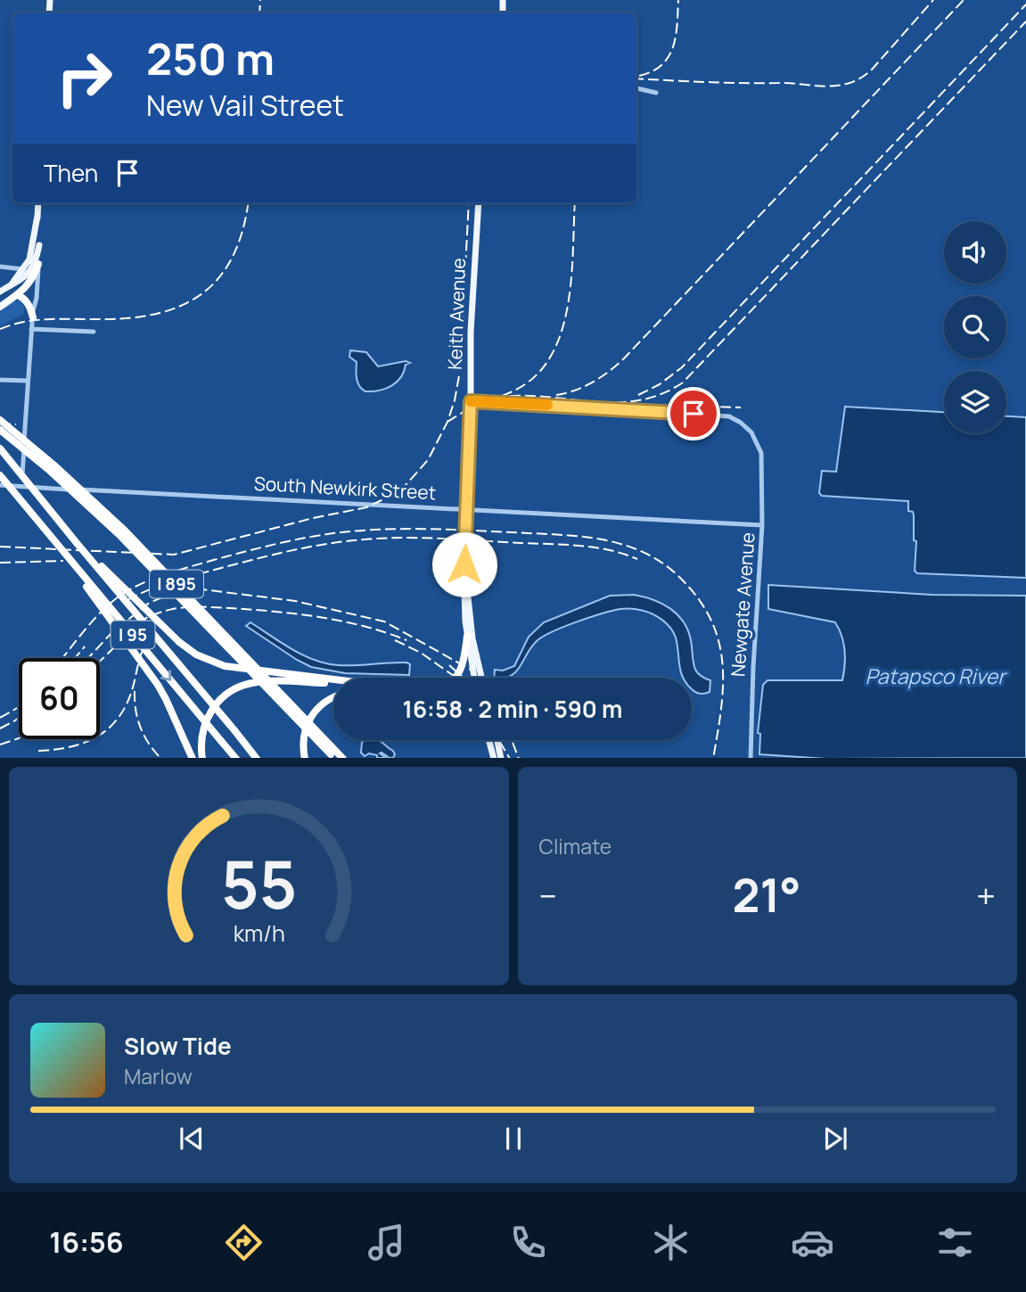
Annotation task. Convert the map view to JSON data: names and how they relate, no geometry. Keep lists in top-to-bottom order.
{
  "streets": {
    "highway": ["I 895", "I 95"],
    "main road": ["Keith Avenue"],
    "street": ["South Newkirk Street", "Newgate Avenue"]
  },
  "crossings": [
    ["Keith Avenue", "Newgate Avenue"],
    ["South Newkirk Street", "Newgate Avenue"]
  ],
  "water": ["Patapsco River"],
  "page": {
    "turn": ["250 m", "New Vail Street"],
    "then": "Then",
    "limit": "60",
    "trip": "16:58 · 2 min · 590 m",
    "tile": "Climate",
    "heat": ["−", "21°", "+"],
    "song": ["Slow Tide", "Marlow"],
    "tabs": "16:56",
    "gauge": ["55", "km/h"]
  }
}
